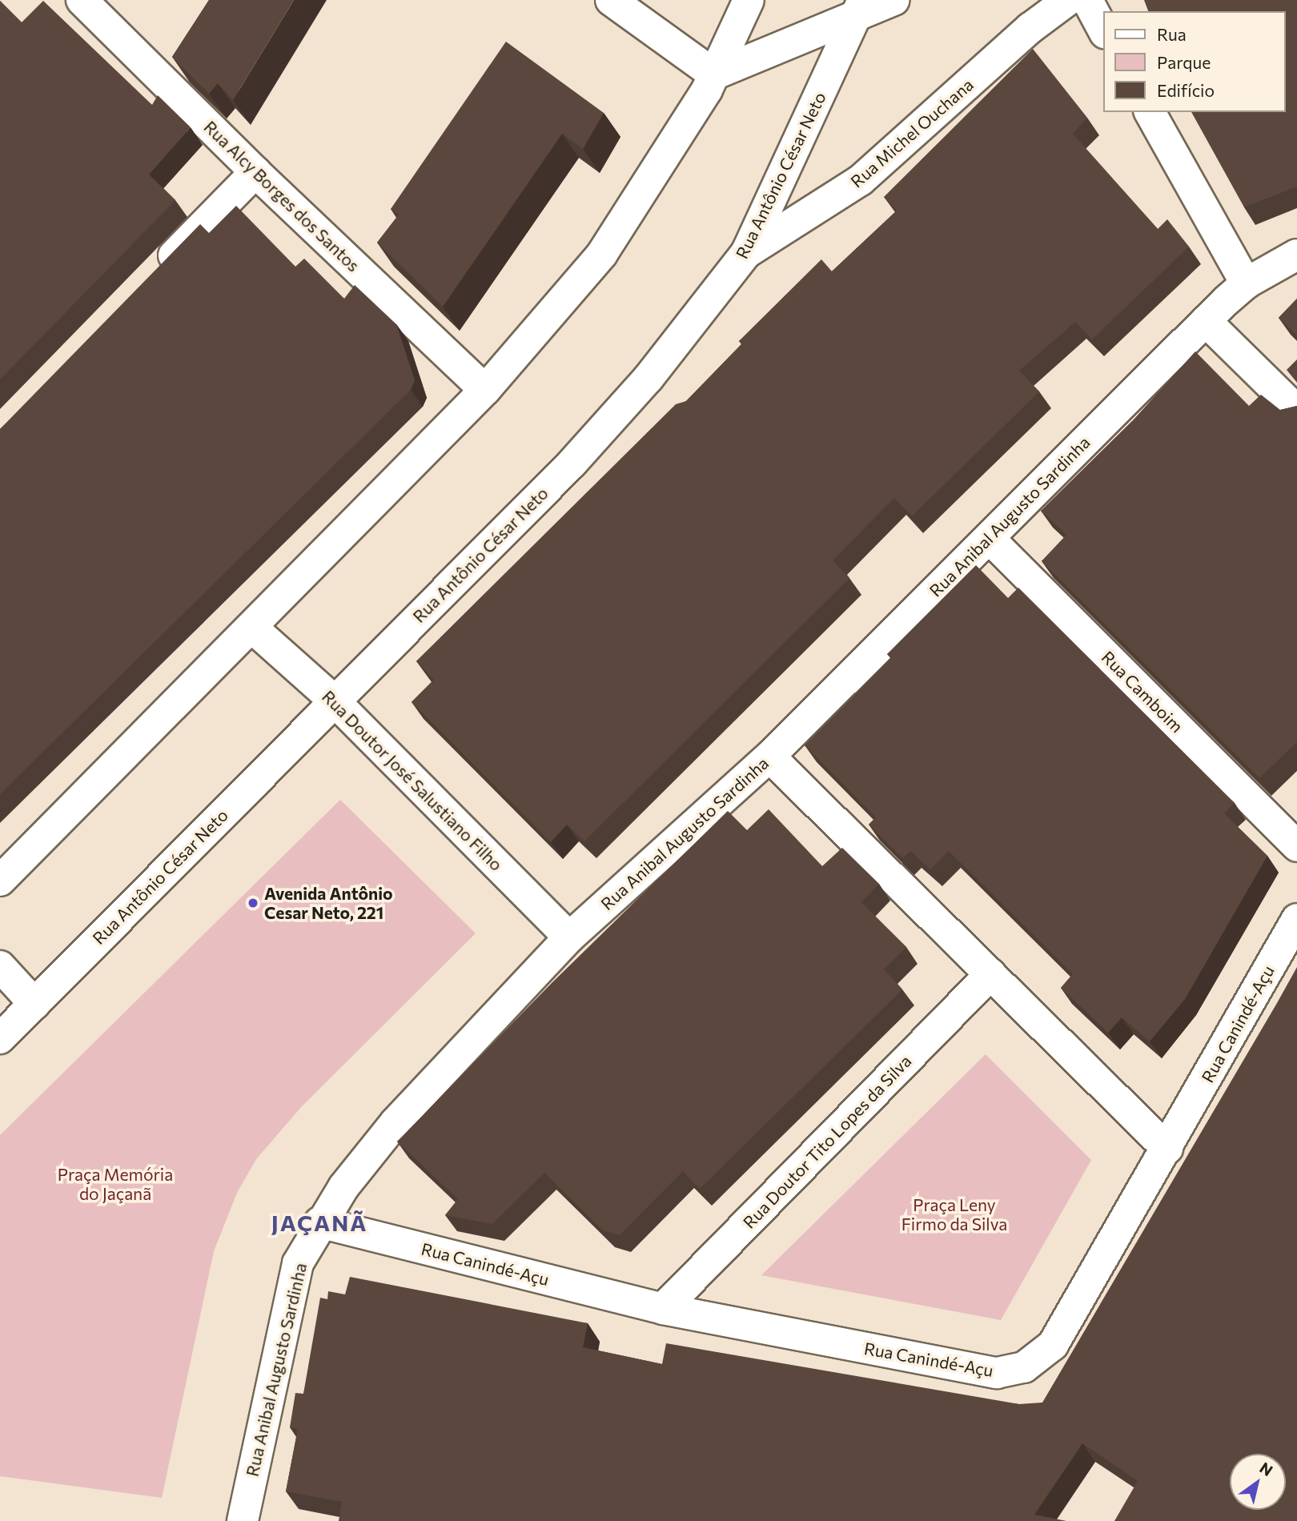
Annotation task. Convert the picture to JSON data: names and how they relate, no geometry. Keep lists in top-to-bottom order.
{
  "streets": {
    "street": [
      "Rua Michel Ouchana",
      "Rua Antônio César Neto",
      "Rua Alcy Borges dos Santos",
      "Rua Anibal Augusto Sardinha",
      "Rua Camboim",
      "Rua Doutor José Salustiano Filho",
      "Rua Canindé-Açu",
      "Rua Doutor Tito Lopes da Silva"
    ]
  },
  "crossings": [
    ["Rua Michel Ouchana", "Rua Antônio César Neto"],
    ["Rua Antônio César Neto", "Rua Doutor José Salustiano Filho"],
    ["Rua Anibal Augusto Sardinha", "Rua Camboim"],
    ["Rua Anibal Augusto Sardinha", "Rua Doutor José Salustiano Filho"],
    ["Rua Anibal Augusto Sardinha", "Rua Canindé-Açu"],
    ["Rua Canindé-Açu", "Rua Doutor Tito Lopes da Silva"]
  ],
  "districts": ["JAÇANÃ"],
  "parks": ["Praça Memória do Jaçanã", "Praça Leny Firmo da Silva"],
  "places": ["Avenida Antônio Cesar Neto, 221"],
  "legend": ["Rua", "Parque", "Edifício"],
  "north": "top right"
}
